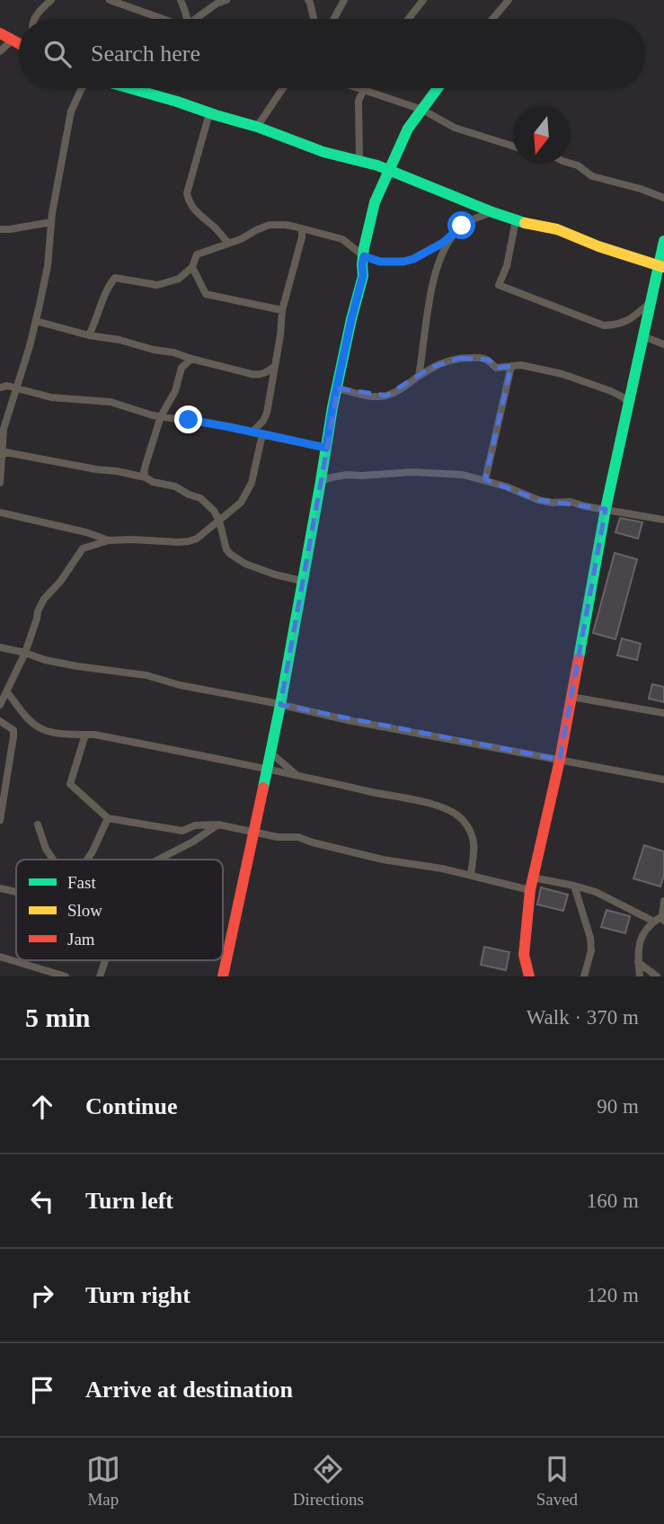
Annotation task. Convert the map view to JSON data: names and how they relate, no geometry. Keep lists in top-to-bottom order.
{
  "legend": ["Fast", "Slow", "Jam"],
  "north": "bottom",
  "page": {
    "search": "Search here",
    "heading": ["5 min", "Walk · 370 m"],
    "list": [
      ["Continue", "90 m"],
      ["Turn left", "160 m"],
      ["Turn right", "120 m"],
      "Arrive at destination"
    ],
    "nav": ["Map", "Directions", "Saved"]
  }
}
